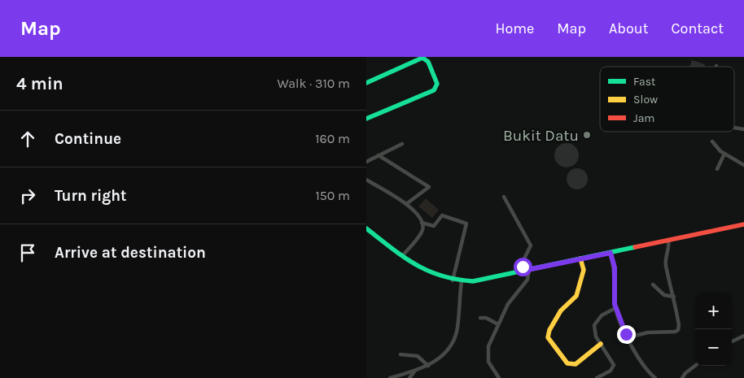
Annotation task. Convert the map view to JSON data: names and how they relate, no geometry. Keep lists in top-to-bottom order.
{
  "places": ["Bukit Datu"],
  "legend": ["Fast", "Slow", "Jam"],
  "page": {
    "header": "Map",
    "nav": [
      "Home",
      "Map",
      "About",
      "Contact"
    ],
    "heading": ["4 min", "Walk · 310 m"],
    "list": [
      ["Continue", "160 m"],
      ["Turn right", "150 m"],
      "Arrive at destination"
    ],
    "map_buttons": ["+", "−"]
  }
}
